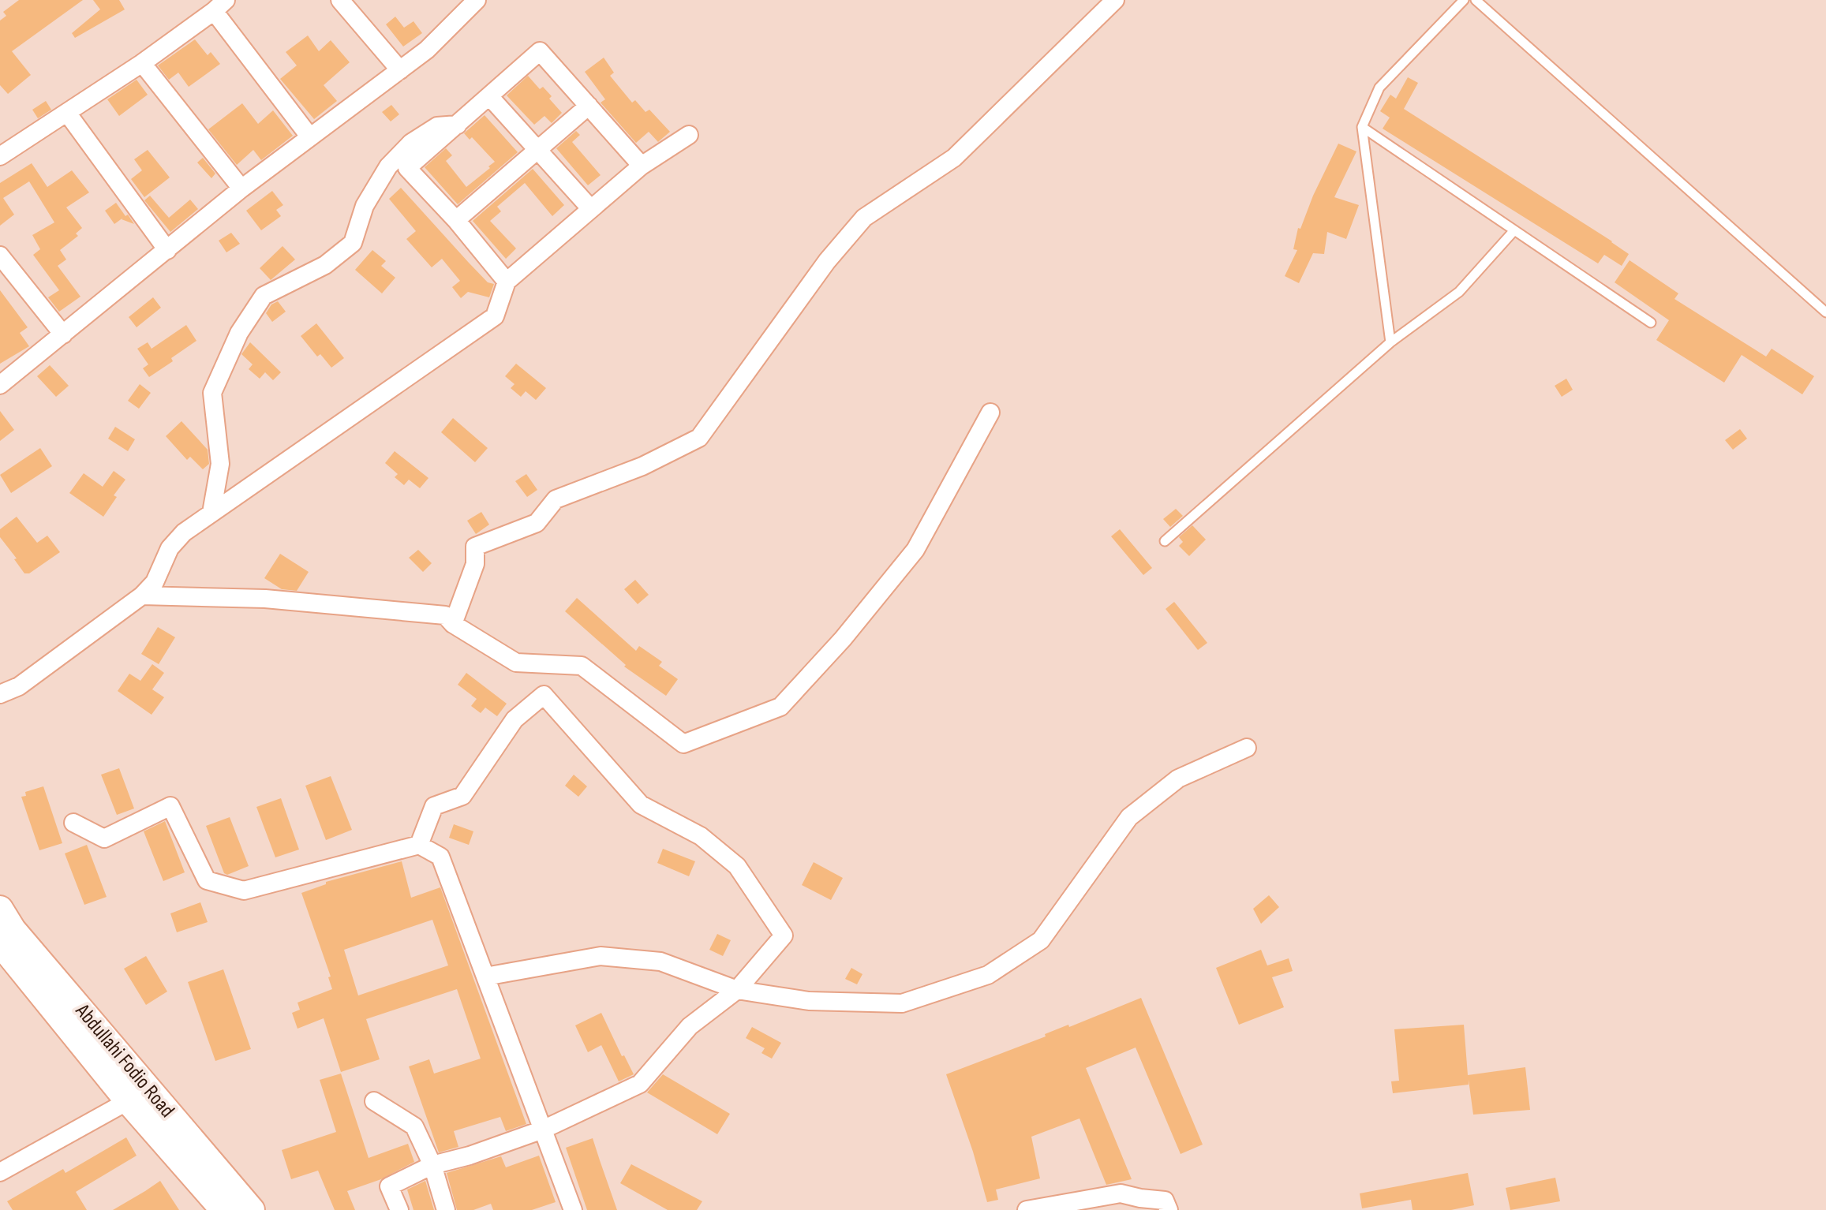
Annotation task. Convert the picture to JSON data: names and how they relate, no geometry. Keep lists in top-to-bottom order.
{
  "streets": {
    "main road": ["Abdullahi Fodio Road"]
  }
}
